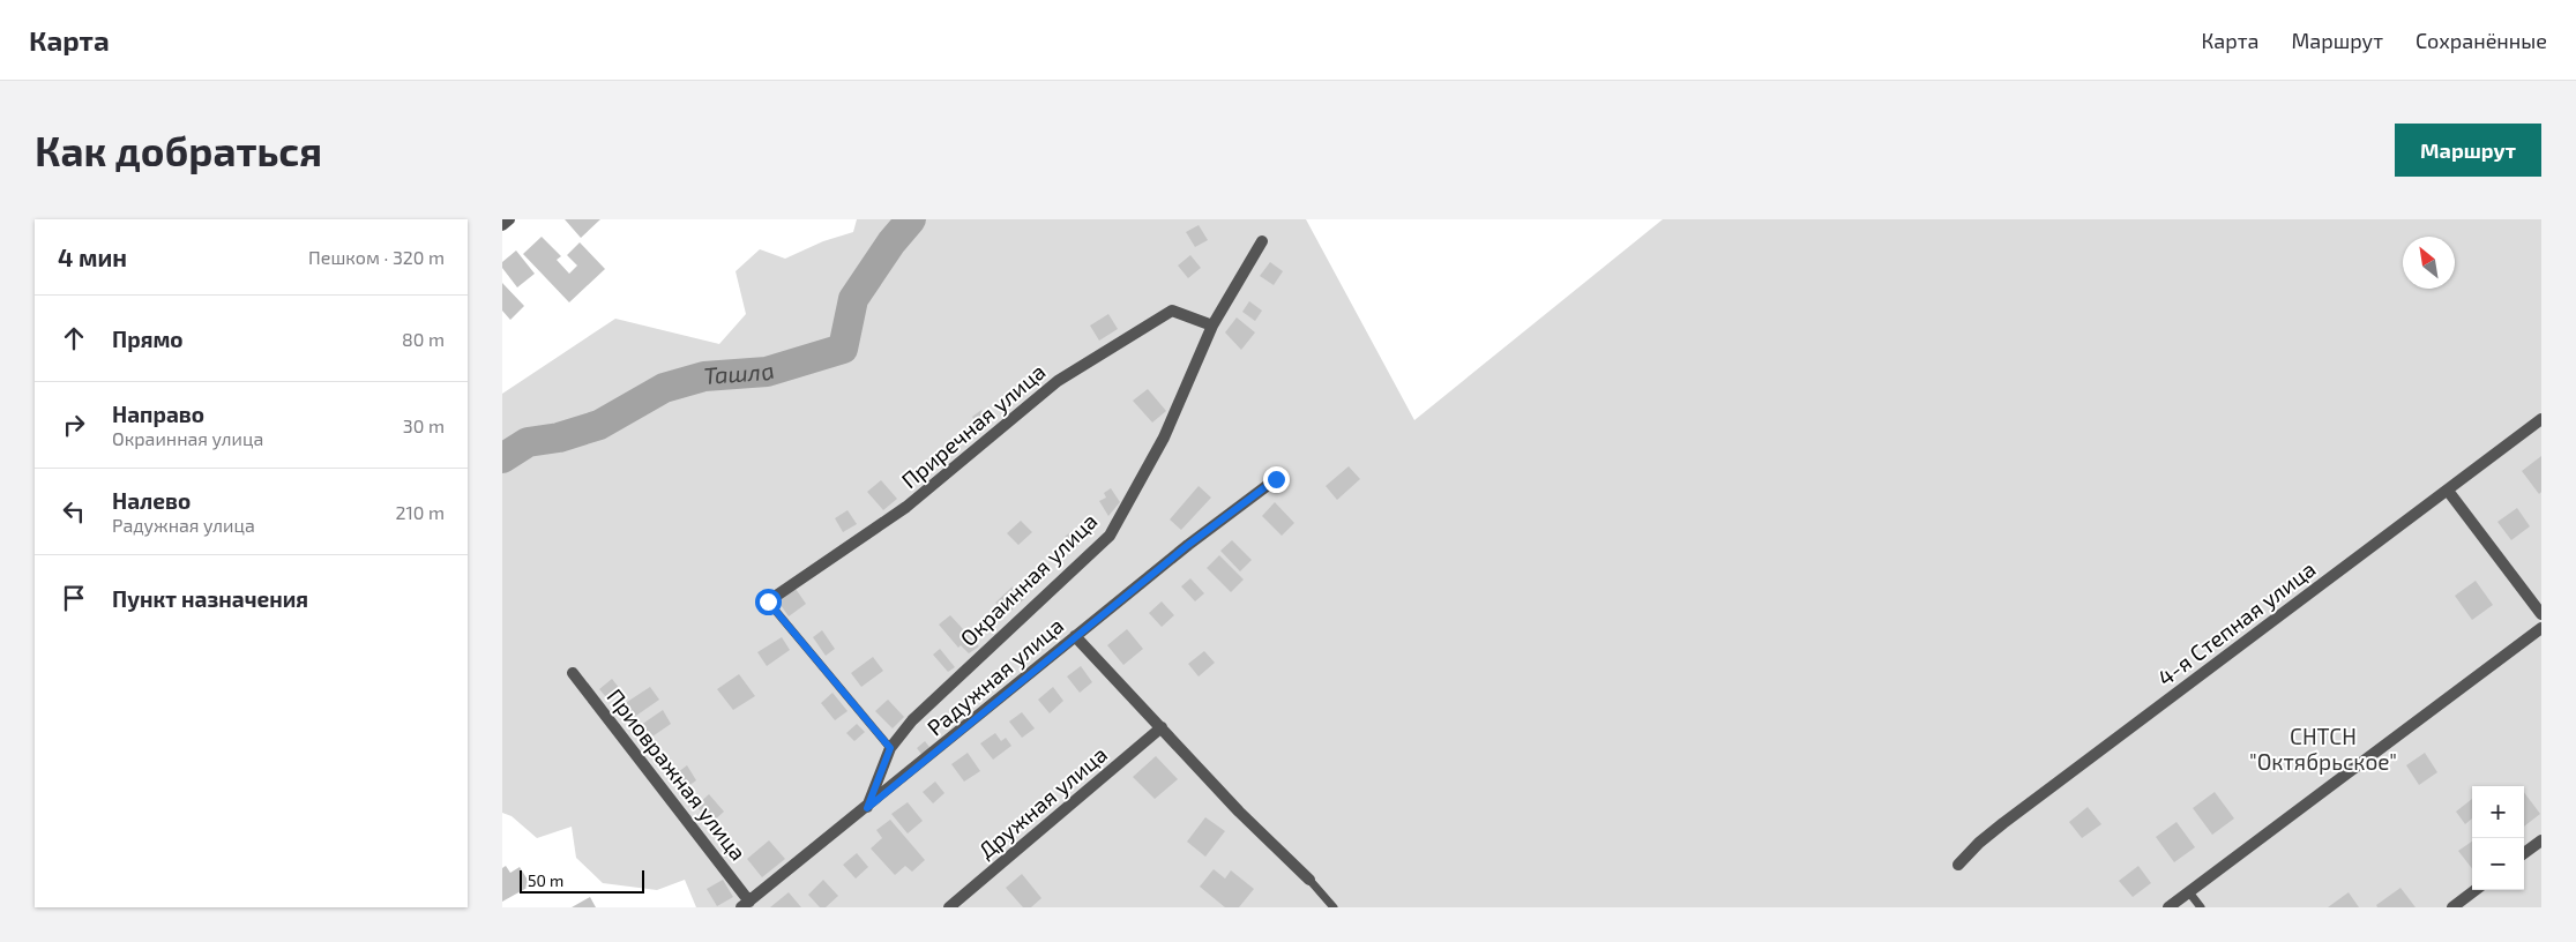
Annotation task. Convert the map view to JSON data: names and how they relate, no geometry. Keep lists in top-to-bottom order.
{
  "streets": {
    "street": [
      "Приречная улица",
      "Окраинная улица",
      "4-я Степная улица",
      "Радужная улица",
      "Приовражная улица",
      "Дружная улица"
    ]
  },
  "crossings": [
    ["Приречная улица", "Окраинная улица"],
    ["Окраинная улица", "Радужная улица"],
    ["Радужная улица", "Приовражная улица"]
  ],
  "water": ["Ташла"],
  "parks": ["СНТСН \"Октябрьское\""],
  "scale_bar": "50 m",
  "north": "top left",
  "page": {
    "header": "Карта",
    "nav": ["Карта", "Маршрут", "Сохранённые"],
    "buttons": "Маршрут",
    "title": "Как добраться",
    "heading": ["4 мин", "Пешком · 320 m"],
    "list": [
      ["Прямо", "80 m"],
      ["Направо", "Окраинная улица", "30 m"],
      ["Налево", "Радужная улица", "210 m"],
      "Пункт назначения"
    ],
    "map_buttons": ["+", "−"],
    "scale": "50 m"
  }
}
